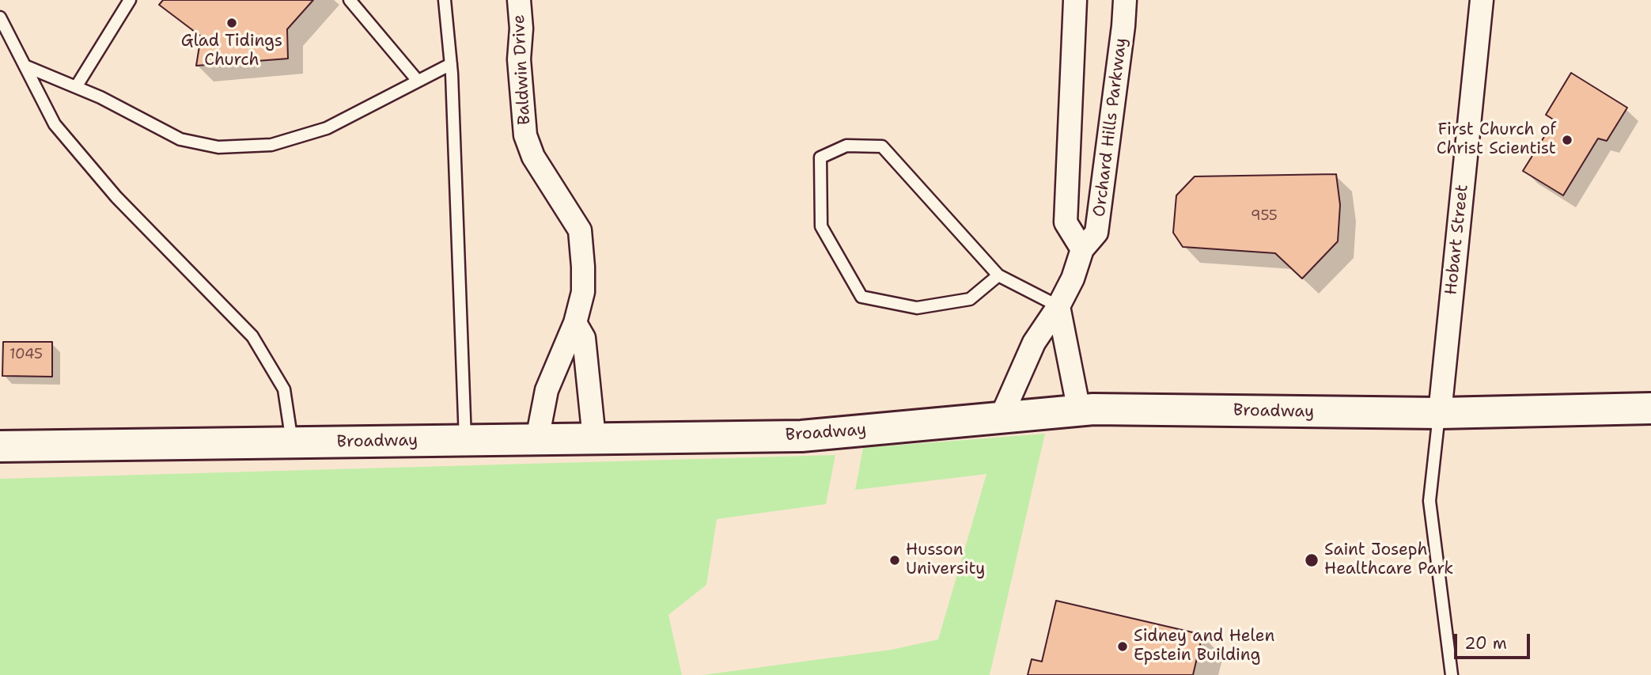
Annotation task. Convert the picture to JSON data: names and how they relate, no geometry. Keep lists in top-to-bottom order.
{
  "streets": {
    "main road": ["Broadway"],
    "street": ["Baldwin Drive", "Orchard Hills Parkway", "Hobart Street"]
  },
  "crossings": [
    ["Baldwin Drive", "Broadway"],
    ["Orchard Hills Parkway", "Broadway"],
    ["Hobart Street", "Broadway"]
  ],
  "places": [
    "Glad Tidings Church",
    "First Church of Christ Scientist",
    "Husson University",
    "Saint Joseph Healthcare Park",
    "Sidney and Helen Epstein Building"
  ],
  "house_numbers": ["955", "1045"],
  "scale_bar": "20 m"
}
